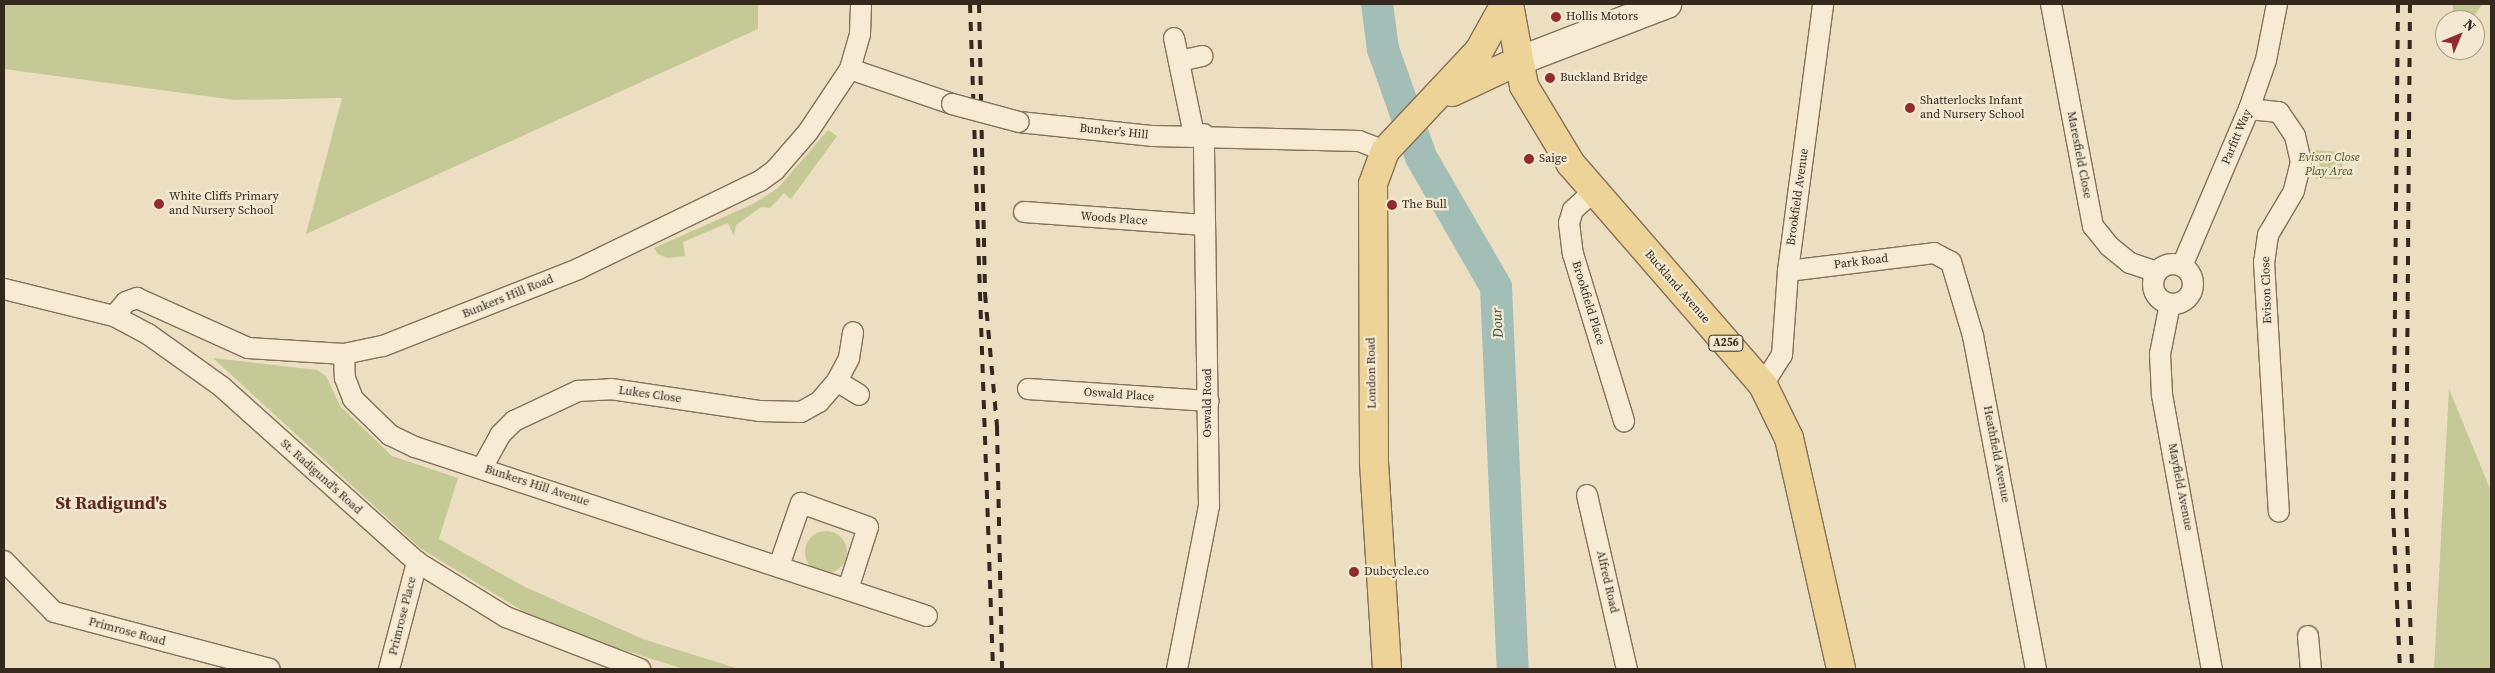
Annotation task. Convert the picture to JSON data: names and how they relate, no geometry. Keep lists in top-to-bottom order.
{
  "streets": {
    "main road": ["Buckland Avenue", "A256", "London Road"],
    "street": [
      "Bunker's Hill",
      "Parfitt Way",
      "Maresfield Close",
      "Brookfield Avenue",
      "Woods Place",
      "Park Road",
      "Evison Close",
      "Bunkers Hill Road",
      "Brookfield Place",
      "Lukes Close",
      "Oswald Place",
      "Oswald Road",
      "Heathfield Avenue",
      "St. Radigund's Road",
      "Bunkers Hill Avenue",
      "Mayfield Avenue",
      "Alfred Road",
      "Primrose Place",
      "Primrose Road"
    ]
  },
  "crossings": [
    ["Bunker's Hill", "Bunkers Hill Road"],
    ["Bunker's Hill", "London Road"],
    ["Bunker's Hill", "Oswald Road"],
    ["Parfitt Way", "Maresfield Close"],
    ["Parfitt Way", "Evison Close"],
    ["Parfitt Way", "Mayfield Avenue"],
    ["Maresfield Close", "Mayfield Avenue"],
    ["Brookfield Avenue", "Park Road"],
    ["Brookfield Avenue", "Buckland Avenue"],
    ["Woods Place", "Oswald Road"],
    ["Park Road", "Heathfield Avenue"],
    ["Buckland Avenue", "Brookfield Place"],
    ["Buckland Avenue", "London Road"],
    ["Bunkers Hill Road", "St. Radigund's Road"],
    ["Bunkers Hill Road", "Bunkers Hill Avenue"],
    ["Lukes Close", "Bunkers Hill Avenue"],
    ["Oswald Place", "Oswald Road"],
    ["St. Radigund's Road", "Primrose Place"]
  ],
  "districts": ["St Radigund's"],
  "water": ["Dour"],
  "parks": ["Evison Close Play Area"],
  "places": [
    "Hollis Motors",
    "Buckland Bridge",
    "Shatterlocks Infant and Nursery School",
    "Saige",
    "White Cliffs Primary and Nursery School",
    "The Bull",
    "Dubcycle.co"
  ],
  "north": "top right"
}
